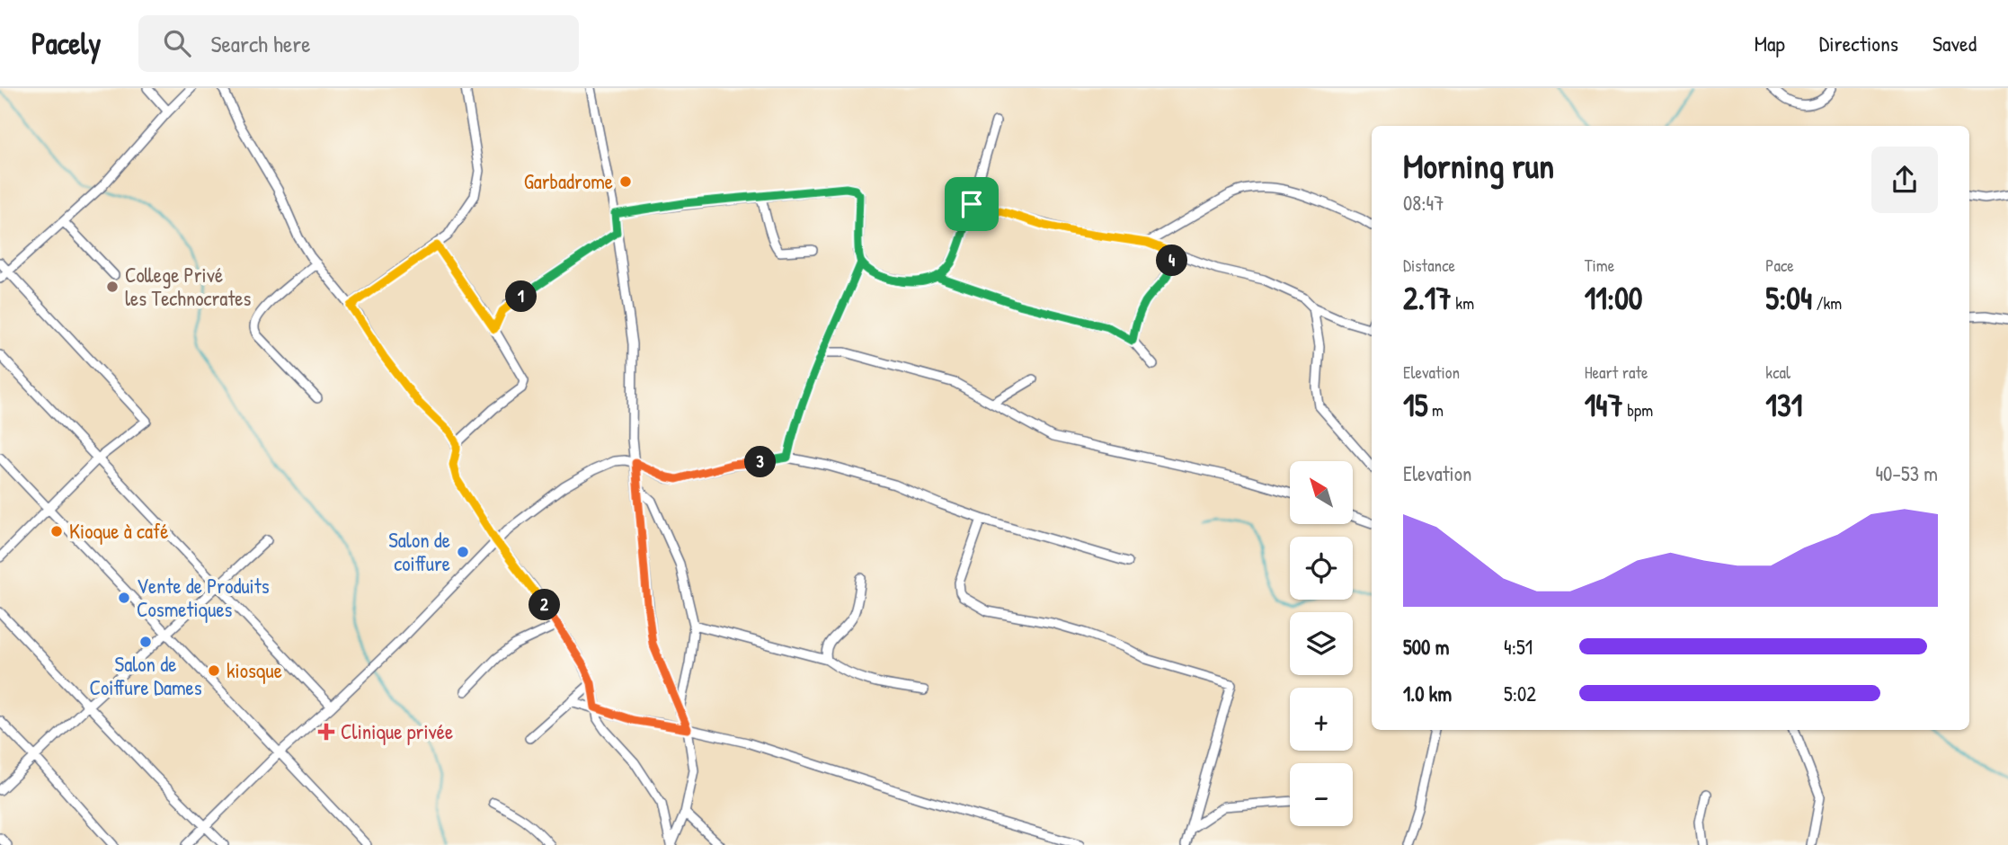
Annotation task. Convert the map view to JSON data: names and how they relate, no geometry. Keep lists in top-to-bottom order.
{
  "places": {
    "other": [
      "Garbadrome",
      "College Privé les Technocrates",
      "Kioque à café",
      "Salon de coiffure",
      "Vente de Produits Cosmetiques",
      "Salon de Coiffure Dames",
      "kiosque"
    ],
    "health": ["Clinique privée"]
  },
  "north": "top left",
  "page": {
    "header": "Pacely",
    "search": "Search here",
    "nav": ["Map", "Directions", "Saved"],
    "heading": ["Morning run", "08:47"],
    "stats": [
      ["Distance", "2.17 km"],
      ["Time", "11:00"],
      ["Pace", "5:04 /km"],
      ["Elevation", "15 m"],
      ["Heart rate", "147 bpm"],
      ["kcal", "131"]
    ],
    "pins": [
      "4",
      "1",
      "3",
      "2"
    ],
    "chart": ["Elevation", "40–53 m"],
    "map_buttons": ["+", "−"],
    "list": [
      {
        "name": "500 m",
        "note": "4:51"
      },
      {
        "name": "1.0 km",
        "note": "5:02"
      }
    ]
  }
}
